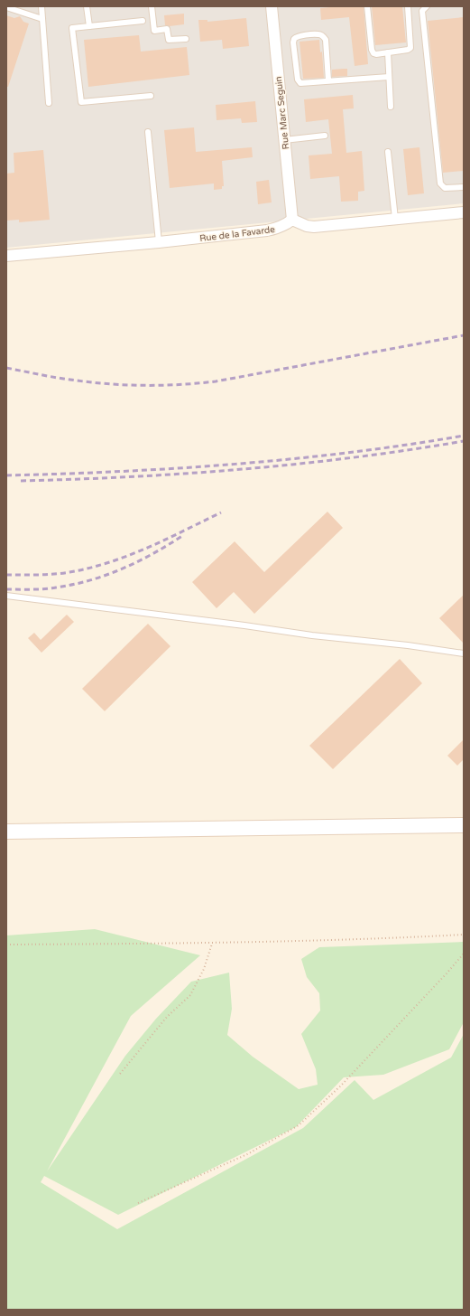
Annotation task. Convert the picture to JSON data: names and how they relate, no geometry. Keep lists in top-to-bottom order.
{
  "streets": {
    "street": ["Rue Marc Seguin", "Rue de la Favarde"]
  },
  "crossings": [
    ["Rue Marc Seguin", "Rue de la Favarde"]
  ]
}
